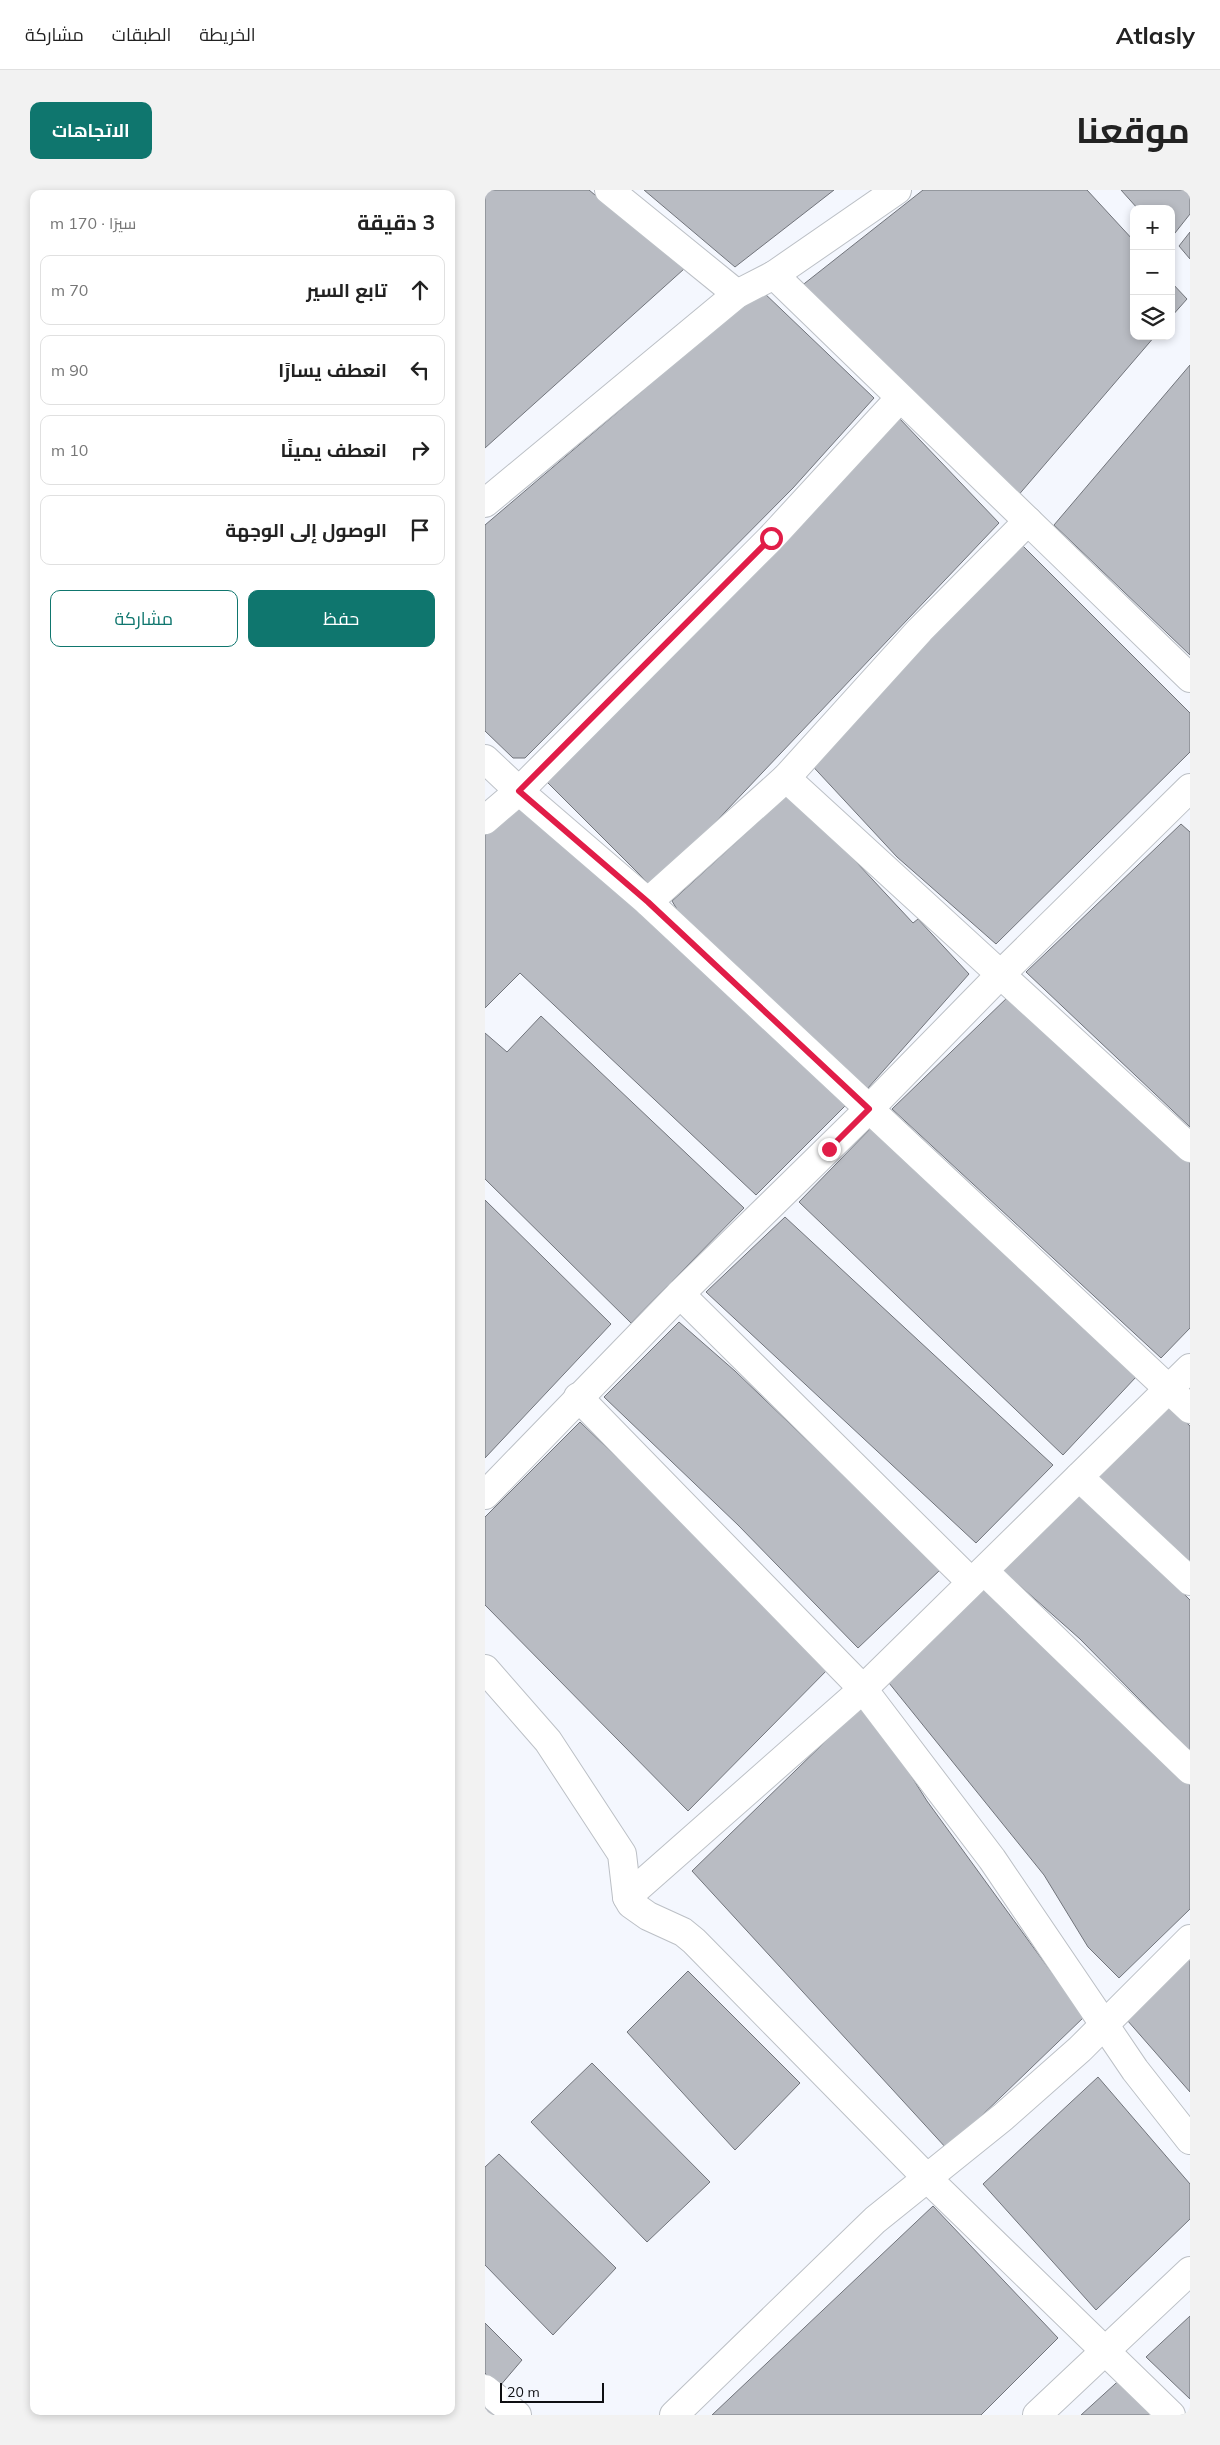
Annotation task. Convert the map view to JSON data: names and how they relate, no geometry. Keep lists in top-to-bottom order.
{
  "scale_bar": "20 m",
  "page": {
    "header": "Atlasly",
    "nav": ["الخريطة", "الطبقات", "مشاركة"],
    "title": "موقعنا",
    "buttons": [
      "الاتجاهات",
      ["حفظ", "مشاركة"]
    ],
    "heading": ["3 دقيقة", "سيرًا · 170 m"],
    "map_buttons": ["+", "−"],
    "list": [
      ["تابع السير", "70 m"],
      ["انعطف يسارًا", "90 m"],
      ["انعطف يمينًا", "10 m"],
      "الوصول إلى الوجهة"
    ],
    "scale": "20 m"
  }
}
